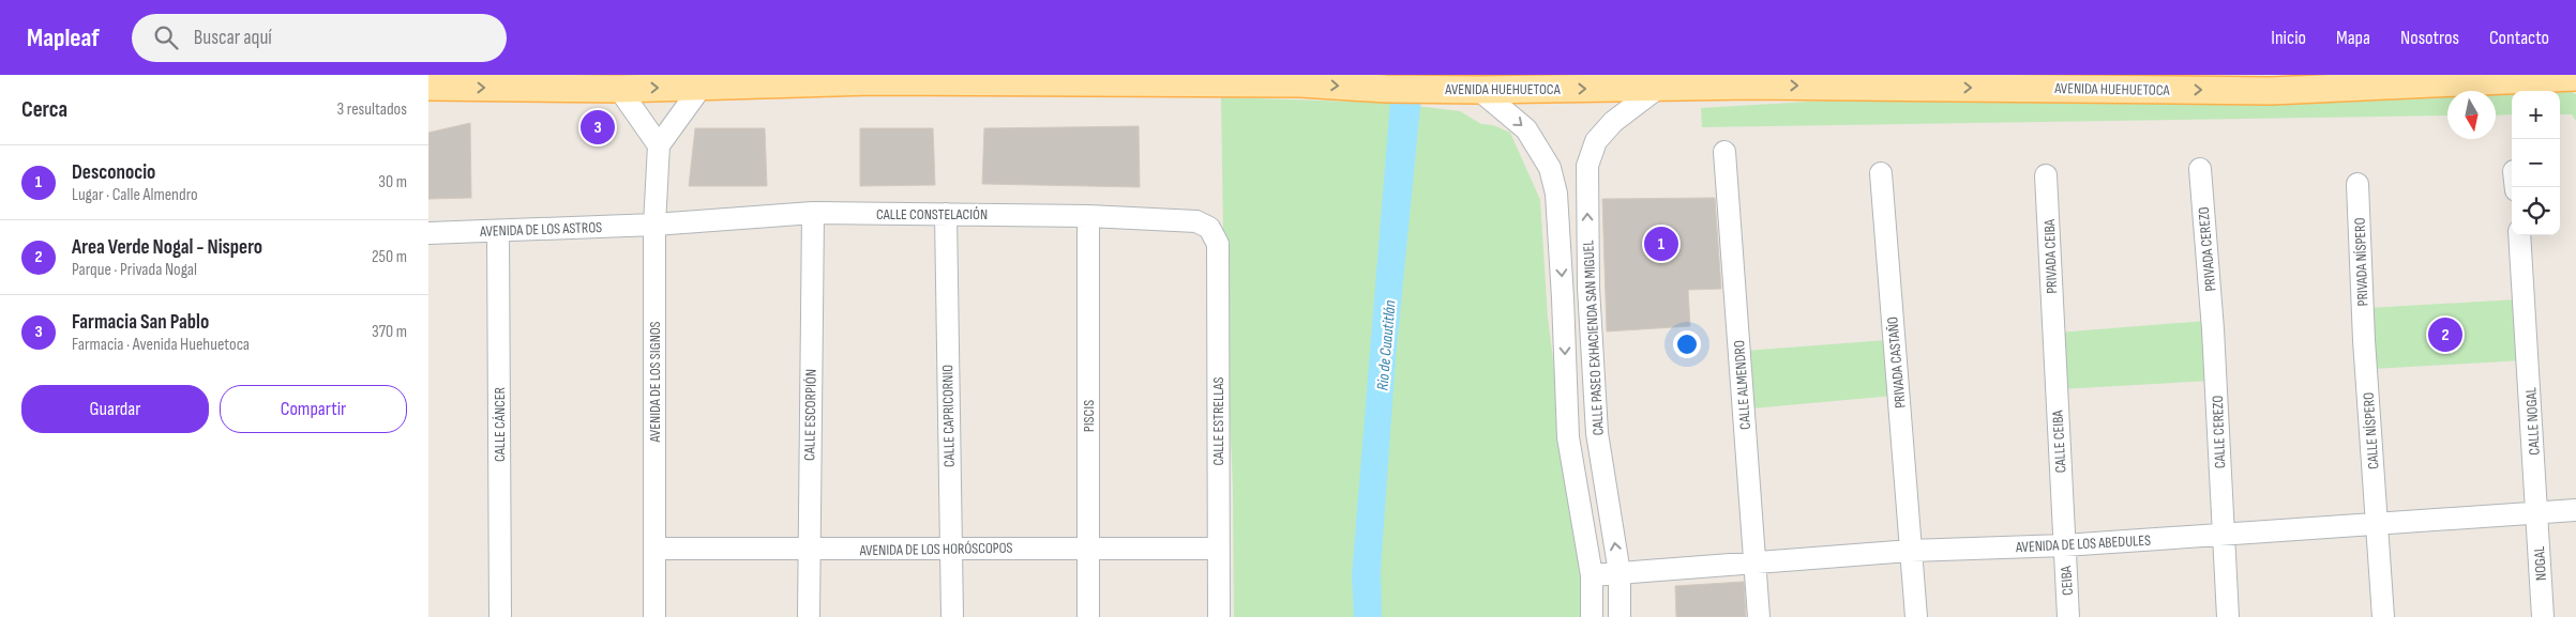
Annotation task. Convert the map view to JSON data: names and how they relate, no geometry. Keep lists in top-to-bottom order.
{
  "streets": {
    "main road": ["AVENIDA HUEHUETOCA"],
    "street": [
      "CALLE CONSTELACIÓN",
      "AVENIDA DE LOS ASTROS",
      "PRIVADA CEREZO",
      "PRIVADA CEIBA",
      "PRIVADA NÍSPERO",
      "CALLE PASEO EXHACIENDA SAN MIGUEL",
      "PRIVADA CASTAÑO",
      "AVENIDA DE LOS SIGNOS",
      "CALLE ALMENDRO",
      "CALLE ESCORPIÓN",
      "CALLE CAPRICORNIO",
      "PISCIS",
      "CALLE ESTRELLAS",
      "CALLE NOGAL",
      "CALLE CÁNCER",
      "CALLE NÍSPERO",
      "CALLE CEREZO",
      "CALLE CEIBA",
      "AVENIDA DE LOS ABEDULES",
      "AVENIDA DE LOS HORÓSCOPOS",
      "NOGAL",
      "CEIBA"
    ]
  },
  "crossings": [
    ["AVENIDA HUEHUETOCA", "CALLE PASEO EXHACIENDA SAN MIGUEL"],
    ["CALLE CONSTELACIÓN", "AVENIDA DE LOS ASTROS"],
    ["CALLE CONSTELACIÓN", "AVENIDA DE LOS SIGNOS"],
    ["CALLE CONSTELACIÓN", "CALLE ESCORPIÓN"],
    ["CALLE CONSTELACIÓN", "CALLE CAPRICORNIO"],
    ["CALLE CONSTELACIÓN", "PISCIS"],
    ["CALLE CONSTELACIÓN", "CALLE ESTRELLAS"],
    ["AVENIDA DE LOS ASTROS", "AVENIDA DE LOS SIGNOS"],
    ["AVENIDA DE LOS ASTROS", "CALLE CÁNCER"],
    ["PRIVADA CEREZO", "CALLE CEREZO"],
    ["PRIVADA CEIBA", "CALLE CEIBA"],
    ["PRIVADA NÍSPERO", "CALLE NÍSPERO"],
    ["CALLE PASEO EXHACIENDA SAN MIGUEL", "AVENIDA DE LOS ABEDULES"],
    ["PRIVADA CASTAÑO", "AVENIDA DE LOS ABEDULES"],
    ["AVENIDA DE LOS SIGNOS", "AVENIDA DE LOS HORÓSCOPOS"],
    ["CALLE ALMENDRO", "AVENIDA DE LOS ABEDULES"],
    ["CALLE ESCORPIÓN", "AVENIDA DE LOS HORÓSCOPOS"],
    ["CALLE CAPRICORNIO", "AVENIDA DE LOS HORÓSCOPOS"],
    ["PISCIS", "AVENIDA DE LOS HORÓSCOPOS"],
    ["CALLE ESTRELLAS", "AVENIDA DE LOS HORÓSCOPOS"],
    ["CALLE NOGAL", "AVENIDA DE LOS ABEDULES"],
    ["CALLE NOGAL", "NOGAL"],
    ["CALLE NÍSPERO", "AVENIDA DE LOS ABEDULES"],
    ["CALLE CEREZO", "AVENIDA DE LOS ABEDULES"],
    ["CALLE CEIBA", "AVENIDA DE LOS ABEDULES"],
    ["CALLE CEIBA", "CEIBA"],
    ["AVENIDA DE LOS ABEDULES", "NOGAL"],
    ["AVENIDA DE LOS ABEDULES", "CEIBA"]
  ],
  "one_way": ["AVENIDA HUEHUETOCA"],
  "water": ["Rio de Cuautitlán"],
  "north": "bottom",
  "page": {
    "header": "Mapleaf",
    "search": "Buscar aquí",
    "nav": [
      "Inicio",
      "Mapa",
      "Nosotros",
      "Contacto"
    ],
    "heading": ["Cerca", "3 resultados"],
    "map_buttons": ["+", "−"],
    "pins": ["3", "1", "2"],
    "list": [
      {
        "mark": "1",
        "name": "Desconocio",
        "note": "Lugar · Calle Almendro",
        "value": "30 m"
      },
      {
        "mark": "2",
        "name": "Area Verde Nogal - Nispero",
        "note": "Parque · Privada Nogal",
        "value": "250 m"
      },
      {
        "mark": "3",
        "name": "Farmacia San Pablo",
        "note": "Farmacia · Avenida Huehuetoca",
        "value": "370 m"
      }
    ],
    "buttons": ["Guardar", "Compartir"]
  }
}
